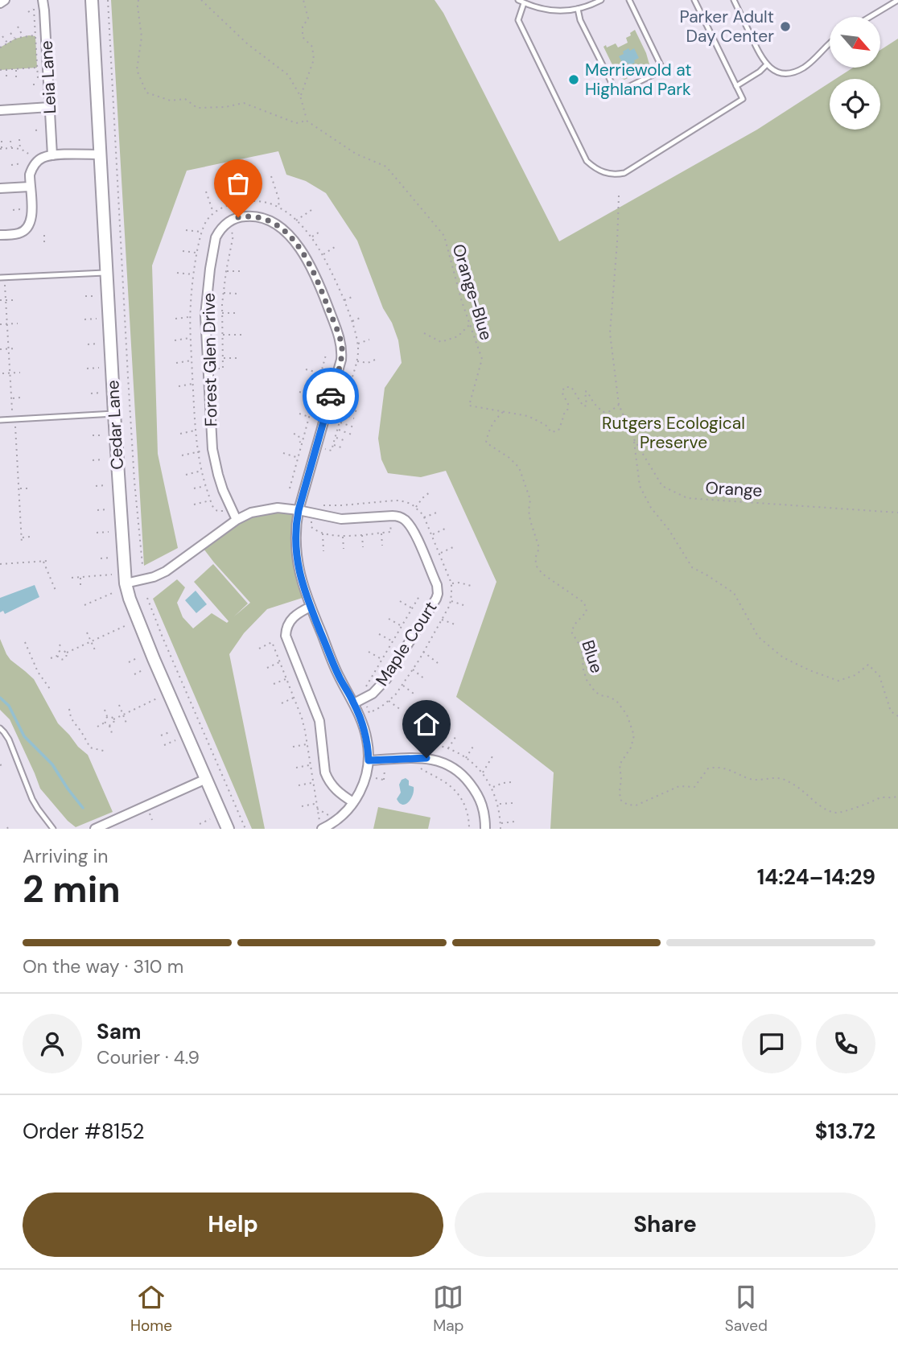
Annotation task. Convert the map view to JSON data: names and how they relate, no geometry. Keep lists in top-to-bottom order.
{
  "streets": {
    "street": [
      "Leia Lane",
      "Forest Glen Drive",
      "Cedar Lane",
      "Maple Court"
    ],
    "path": ["Orange-Blue", "Orange", "Blue"]
  },
  "crossings": [
    ["Orange-Blue", "Orange"],
    ["Orange-Blue", "Blue"],
    ["Forest Glen Drive", "Maple Court"]
  ],
  "parks": ["Rutgers Ecological Preserve"],
  "places": ["Parker Adult Day Center", "Merriewold at Highland Park"],
  "north": "bottom right",
  "page": {
    "heading": ["2 min", "Arriving in", "14:24–14:29"],
    "panel": [
      "Sam",
      "Courier · 4.9",
      "Order #8152",
      "$13.72"
    ],
    "bar": "On the way · 310 m",
    "buttons": ["Help", "Share"],
    "tabs": ["Home", "Map", "Saved"]
  }
}
